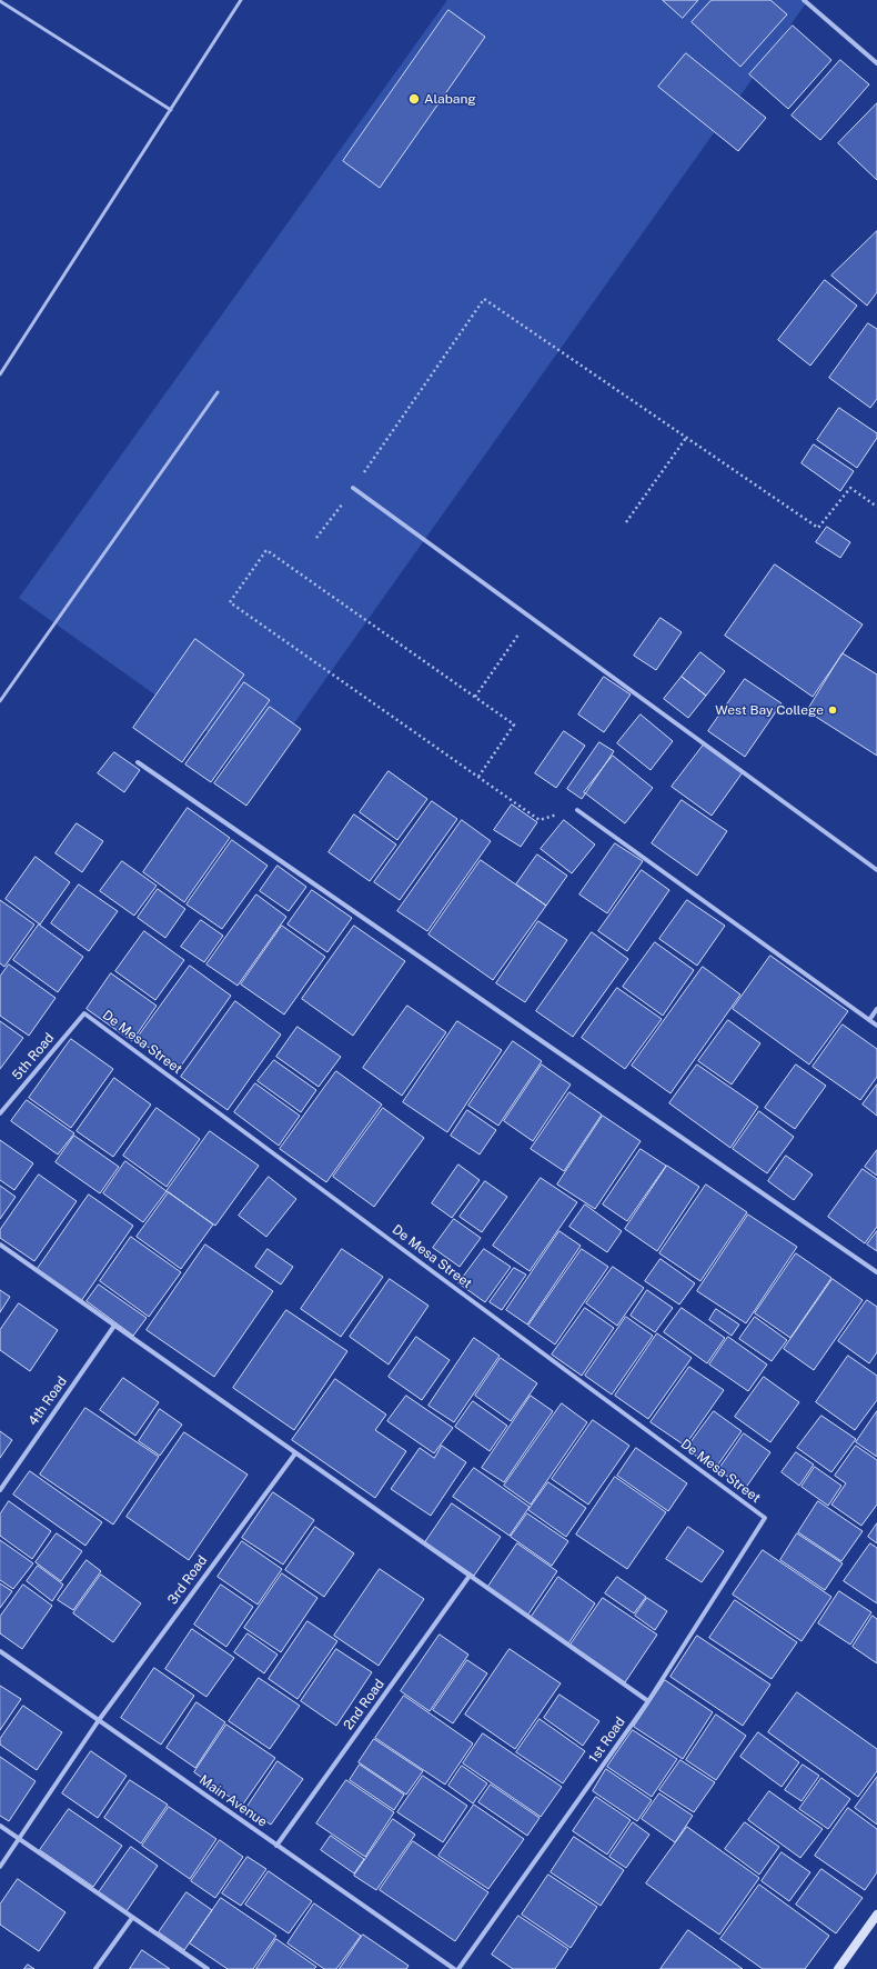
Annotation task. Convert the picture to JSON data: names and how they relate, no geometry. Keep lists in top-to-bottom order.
{
  "streets": {
    "street": [
      "De Mesa Street",
      "5th Road",
      "4th Road",
      "3rd Road",
      "2nd Road",
      "1st Road",
      "Main Avenue"
    ]
  },
  "crossings": [
    ["De Mesa Street", "5th Road"],
    ["De Mesa Street", "1st Road"],
    ["3rd Road", "Main Avenue"],
    ["2nd Road", "Main Avenue"]
  ],
  "places": ["Alabang", "West Bay College"]
}
